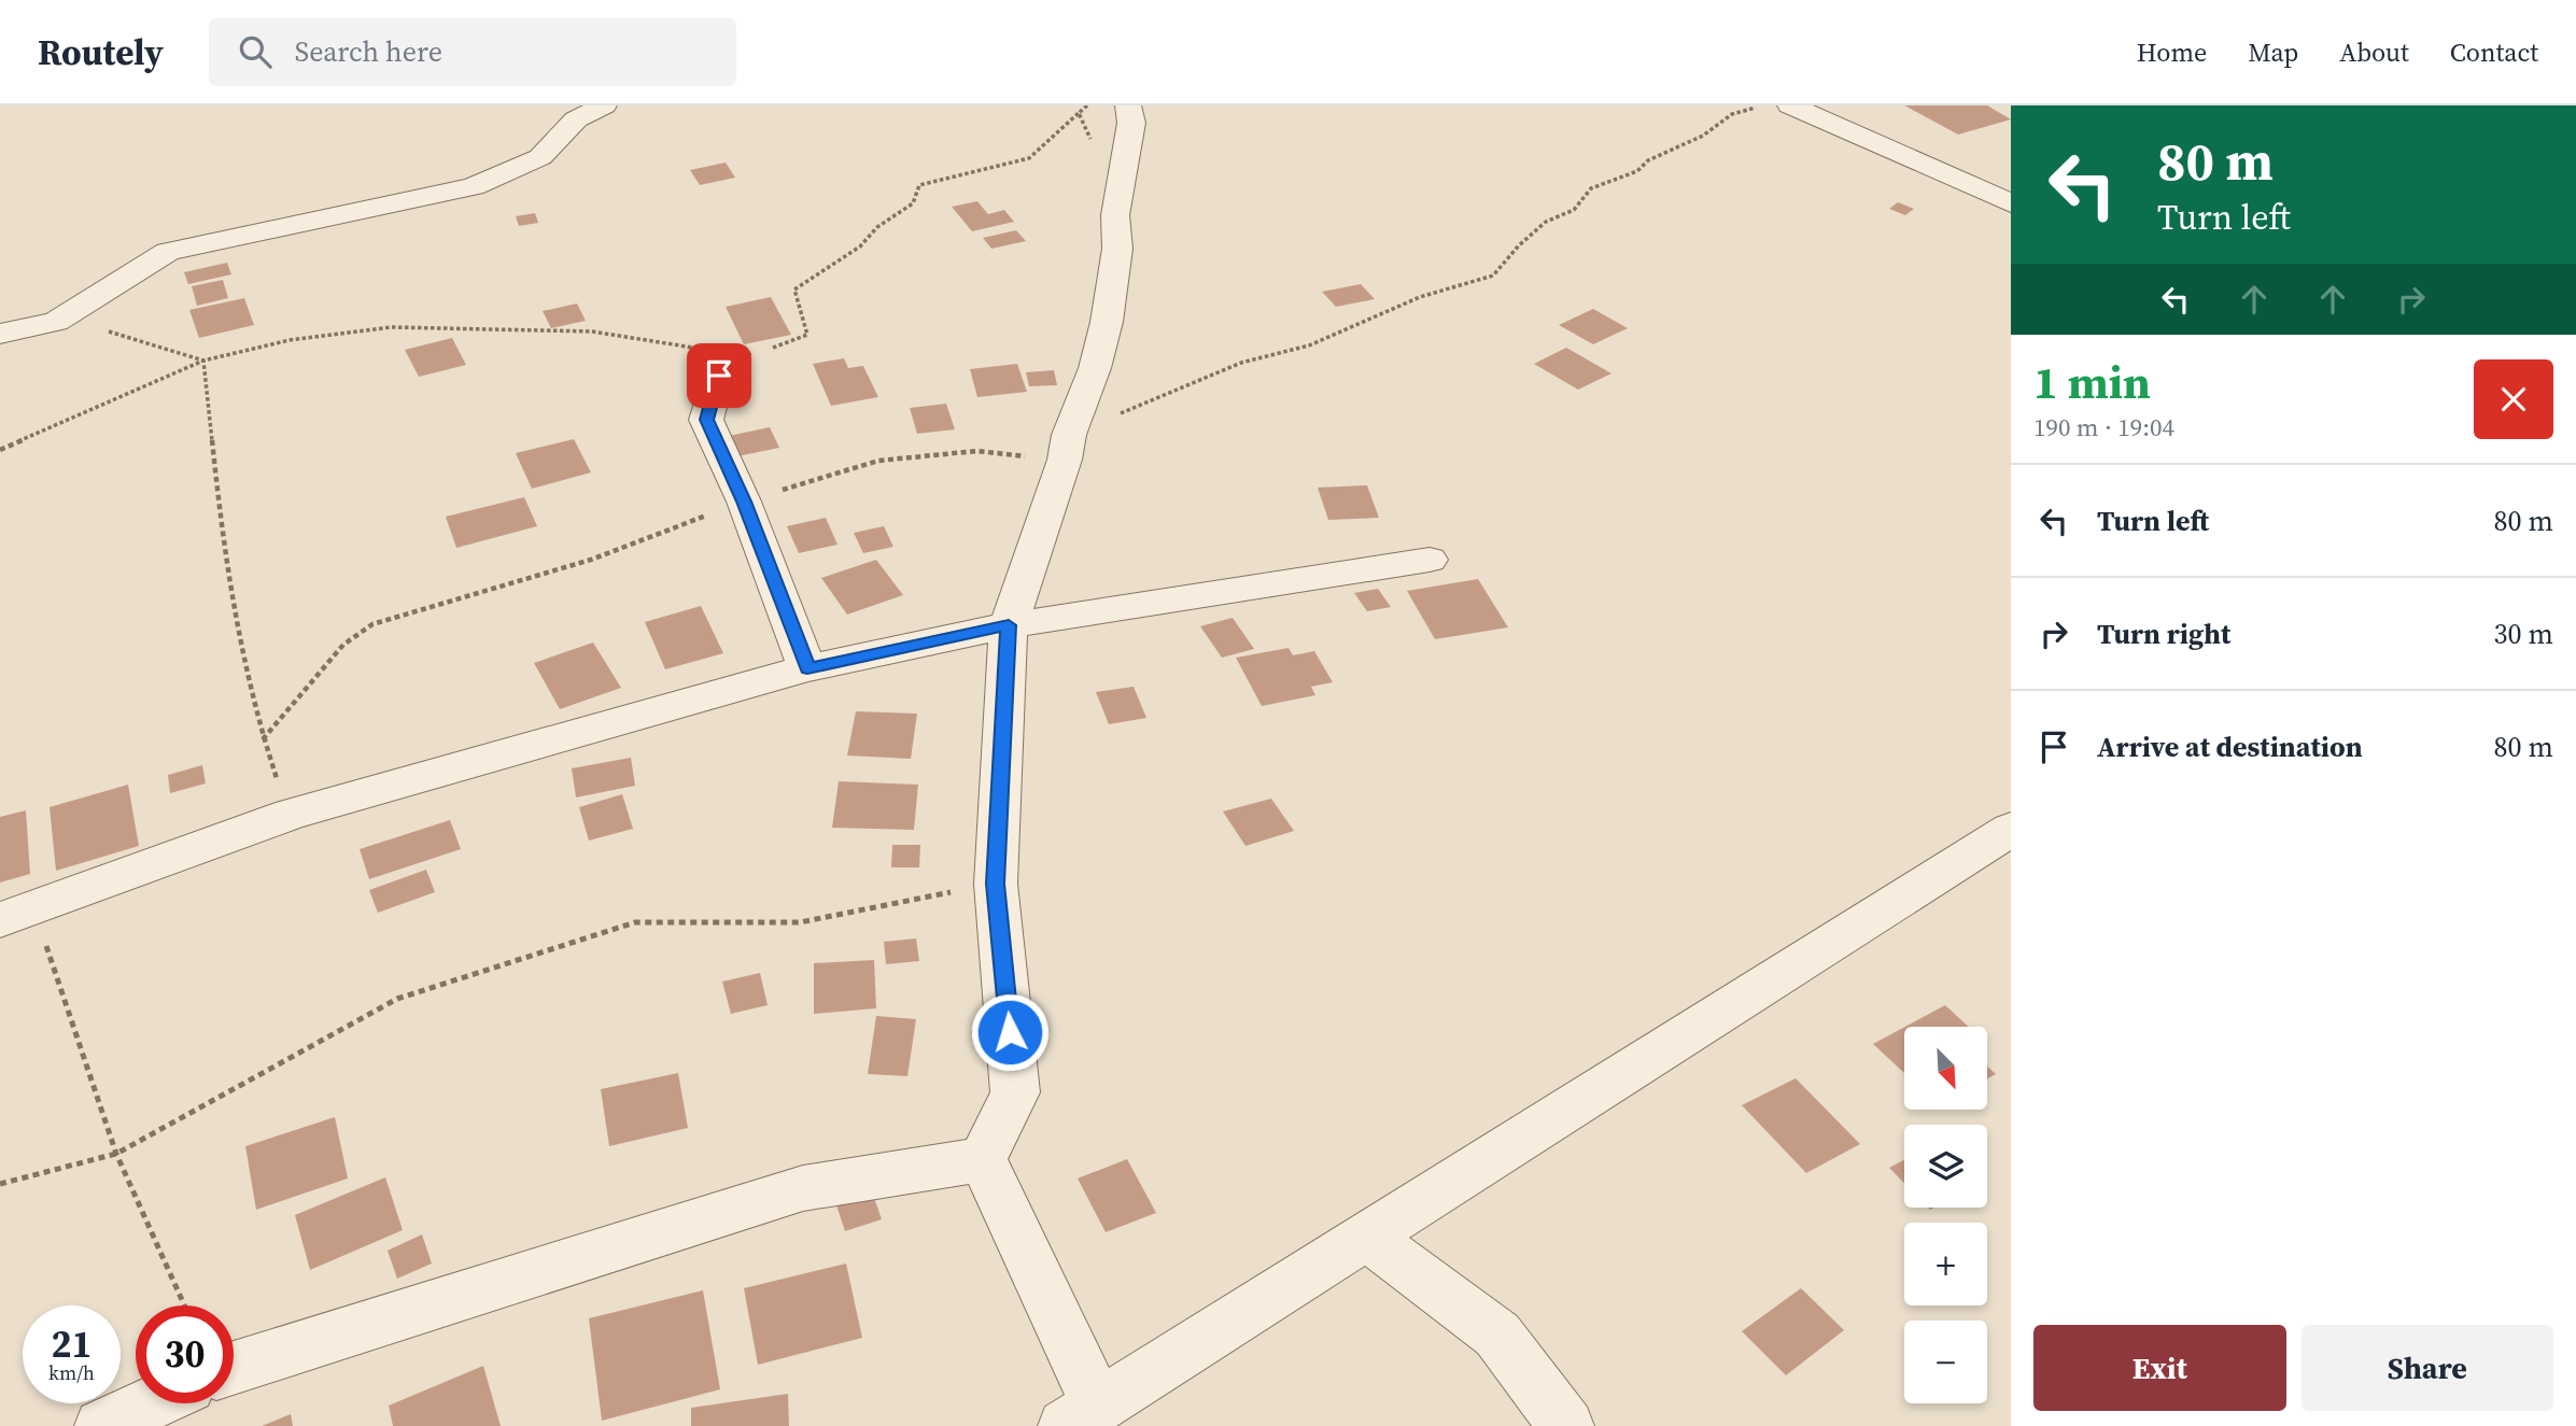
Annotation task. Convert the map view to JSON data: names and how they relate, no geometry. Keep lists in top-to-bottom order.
{
  "north": "bottom right",
  "page": {
    "header": "Routely",
    "search": "Search here",
    "nav": [
      "Home",
      "Map",
      "About",
      "Contact"
    ],
    "turn": ["80 m", "Turn left"],
    "heading": ["1 min", "190 m · 19:04"],
    "list": [
      {
        "name": "Turn left",
        "value": "80 m"
      },
      {
        "name": "Turn right",
        "value": "30 m"
      },
      {
        "name": "Arrive at destination",
        "value": "80 m"
      }
    ],
    "map_buttons": ["+", "−"],
    "speed": "21 km/h",
    "limit": "30",
    "buttons": ["Exit", "Share"]
  }
}
